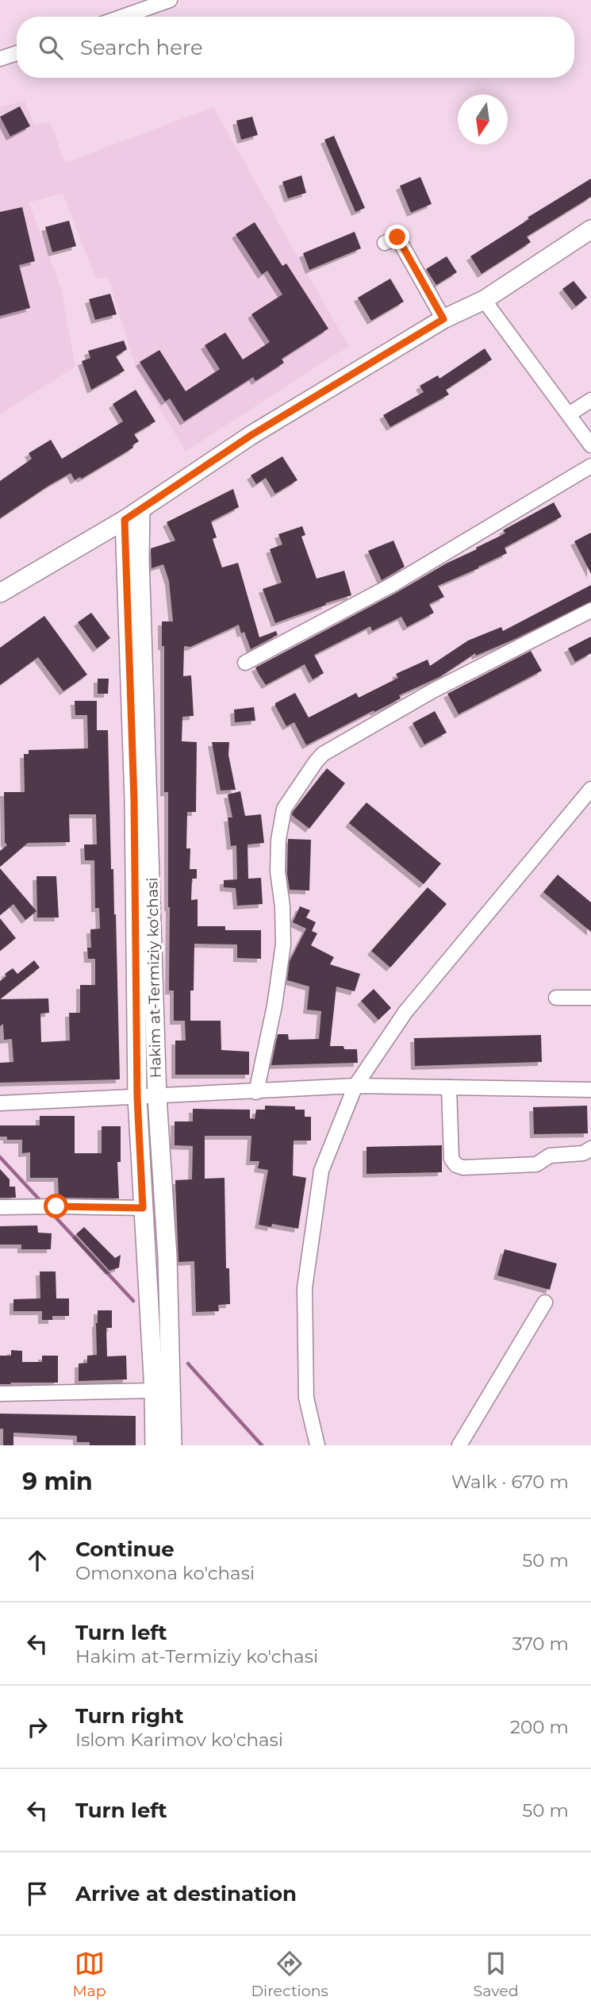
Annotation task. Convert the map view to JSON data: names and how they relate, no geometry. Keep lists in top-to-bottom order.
{
  "streets": {
    "main road": ["Hakim at-Termiziy ko'chasi"]
  },
  "north": "bottom",
  "page": {
    "search": "Search here",
    "heading": ["9 min", "Walk · 670 m"],
    "list": [
      ["Continue", "Omonxona ko'chasi", "50 m"],
      ["Turn left", "Hakim at-Termiziy ko'chasi", "370 m"],
      ["Turn right", "Islom Karimov ko'chasi", "200 m"],
      ["Turn left", "50 m"],
      "Arrive at destination"
    ],
    "nav": ["Map", "Directions", "Saved"]
  }
}
